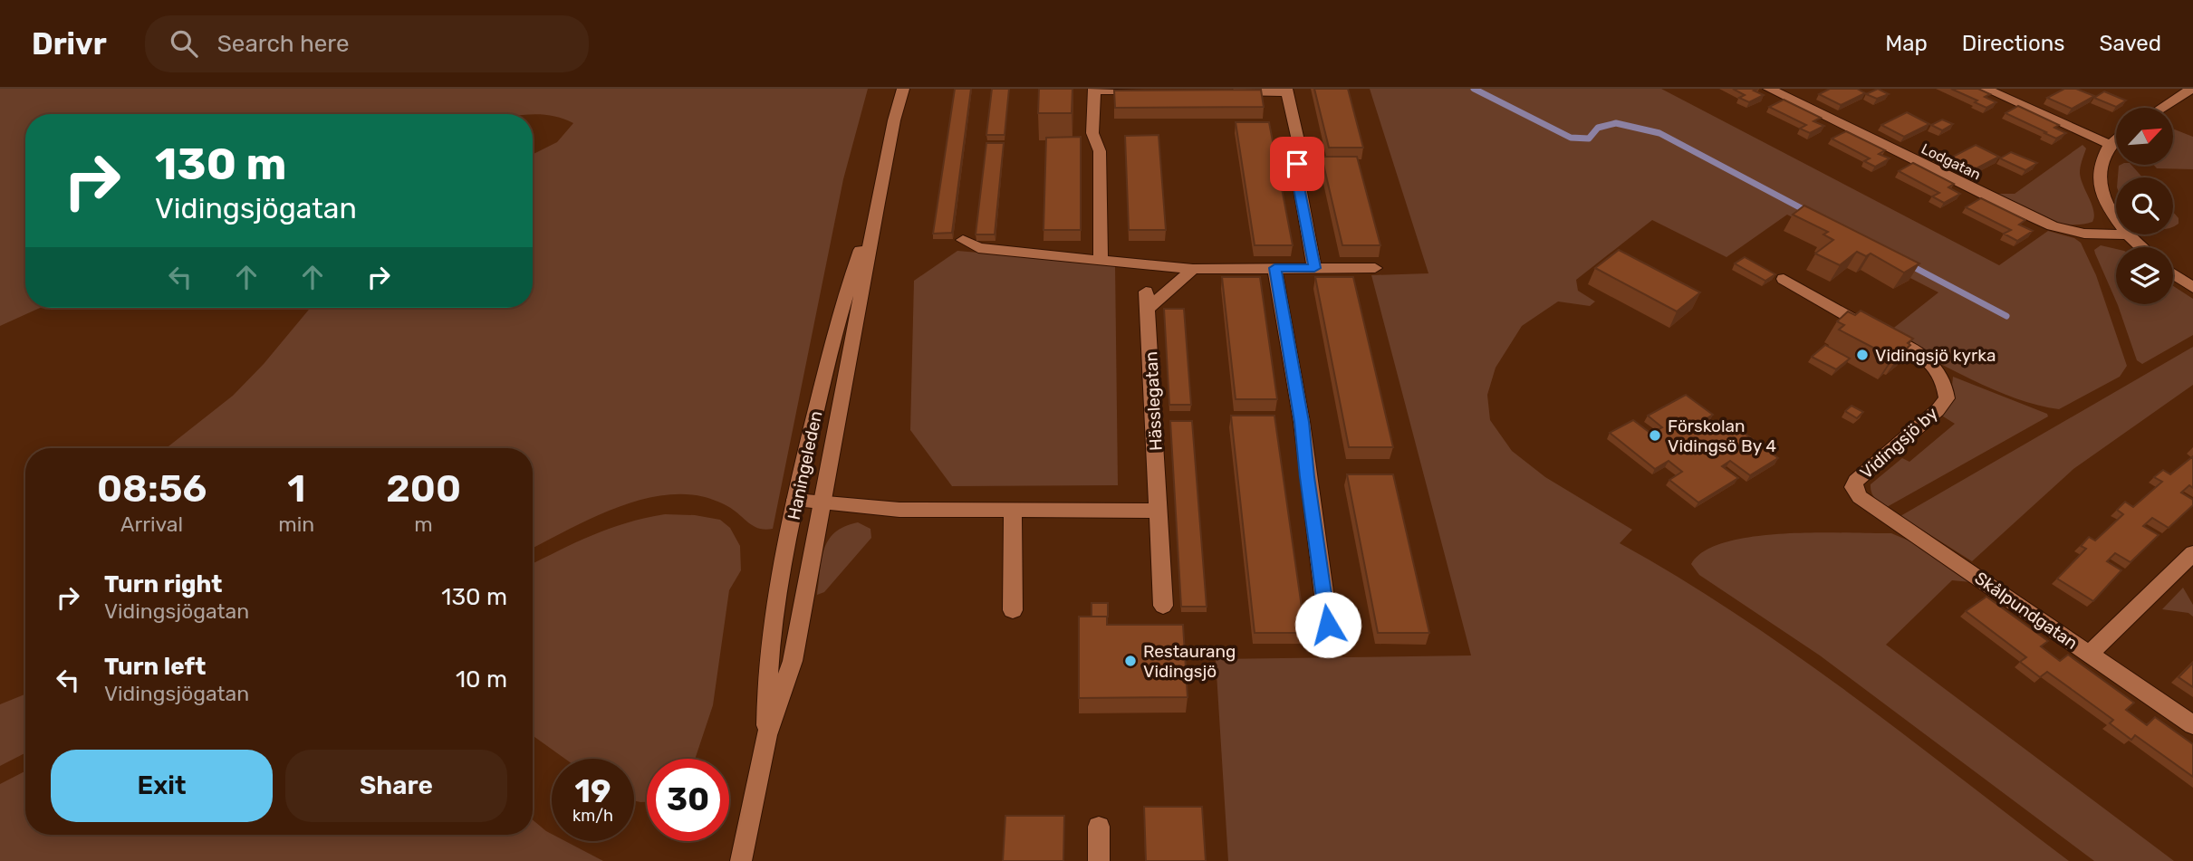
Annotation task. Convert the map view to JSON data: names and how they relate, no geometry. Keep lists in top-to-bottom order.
{
  "streets": {
    "street": [
      "Lodgatan",
      "Hässlegatan",
      "Vidingsjö by",
      "Haningeleden",
      "Skålpundgatan"
    ]
  },
  "crossings": [
    ["Vidingsjö by", "Skålpundgatan"]
  ],
  "places": ["Vidingsjö kyrka", "Förskolan Vidingsö By 4", "Restaurang Vidingsjö"],
  "north": "top right",
  "page": {
    "header": "Drivr",
    "search": "Search here",
    "nav": ["Map", "Directions", "Saved"],
    "turn": ["130 m", "Vidingsjögatan"],
    "eta": [
      "08:56",
      "Arrival",
      "1",
      "min",
      "200",
      "m"
    ],
    "list": [
      {
        "name": "Turn right",
        "note": "Vidingsjögatan",
        "value": "130 m"
      },
      {
        "name": "Turn left",
        "note": "Vidingsjögatan",
        "value": "10 m"
      }
    ],
    "buttons": ["Exit", "Share"],
    "speed": "19 km/h",
    "limit": "30"
  }
}
